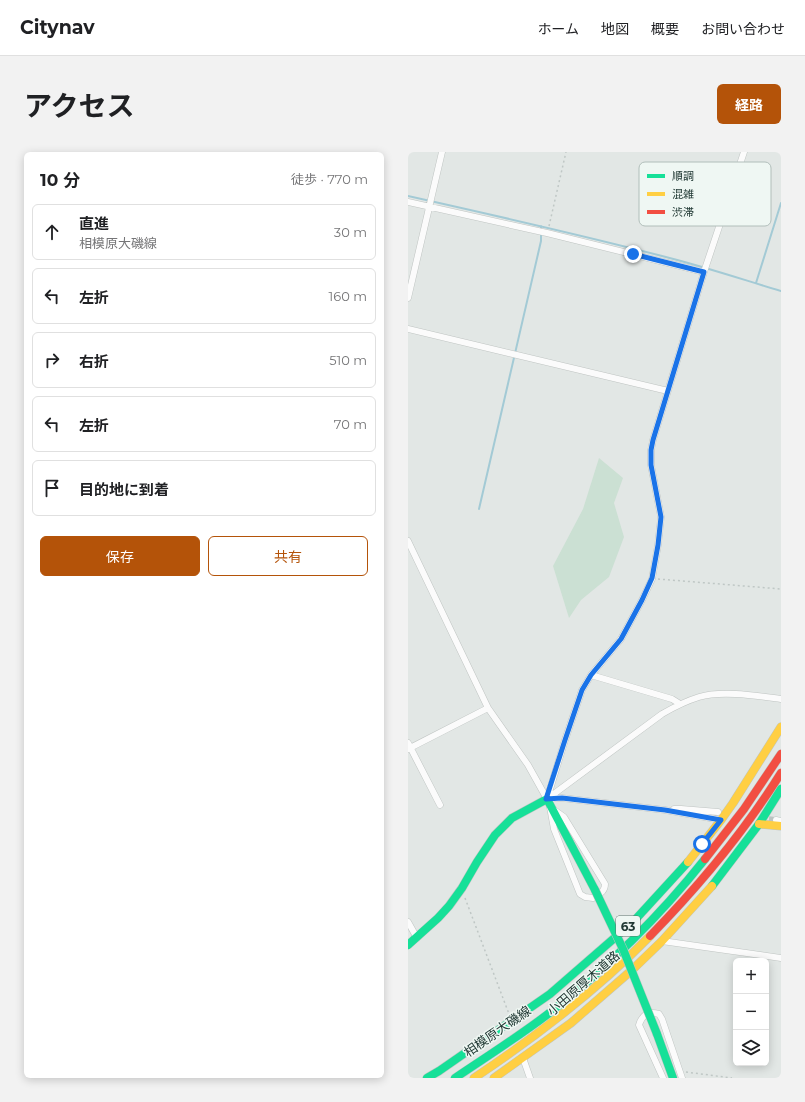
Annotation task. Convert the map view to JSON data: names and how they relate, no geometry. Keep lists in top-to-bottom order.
{
  "streets": {
    "main road": ["63", "小田原厚木道路", "相模原大磯線"]
  },
  "legend": ["順調", "混雑", "渋滞"],
  "page": {
    "header": "Citynav",
    "nav": [
      "ホーム",
      "地図",
      "概要",
      "お問い合わせ"
    ],
    "title": "アクセス",
    "buttons": [
      "経路",
      ["保存", "共有"]
    ],
    "heading": ["10 分", "徒歩 · 770 m"],
    "list": [
      ["直進", "相模原大磯線", "30 m"],
      ["左折", "160 m"],
      ["右折", "510 m"],
      ["左折", "70 m"],
      "目的地に到着"
    ],
    "map_buttons": ["+", "−"]
  }
}
